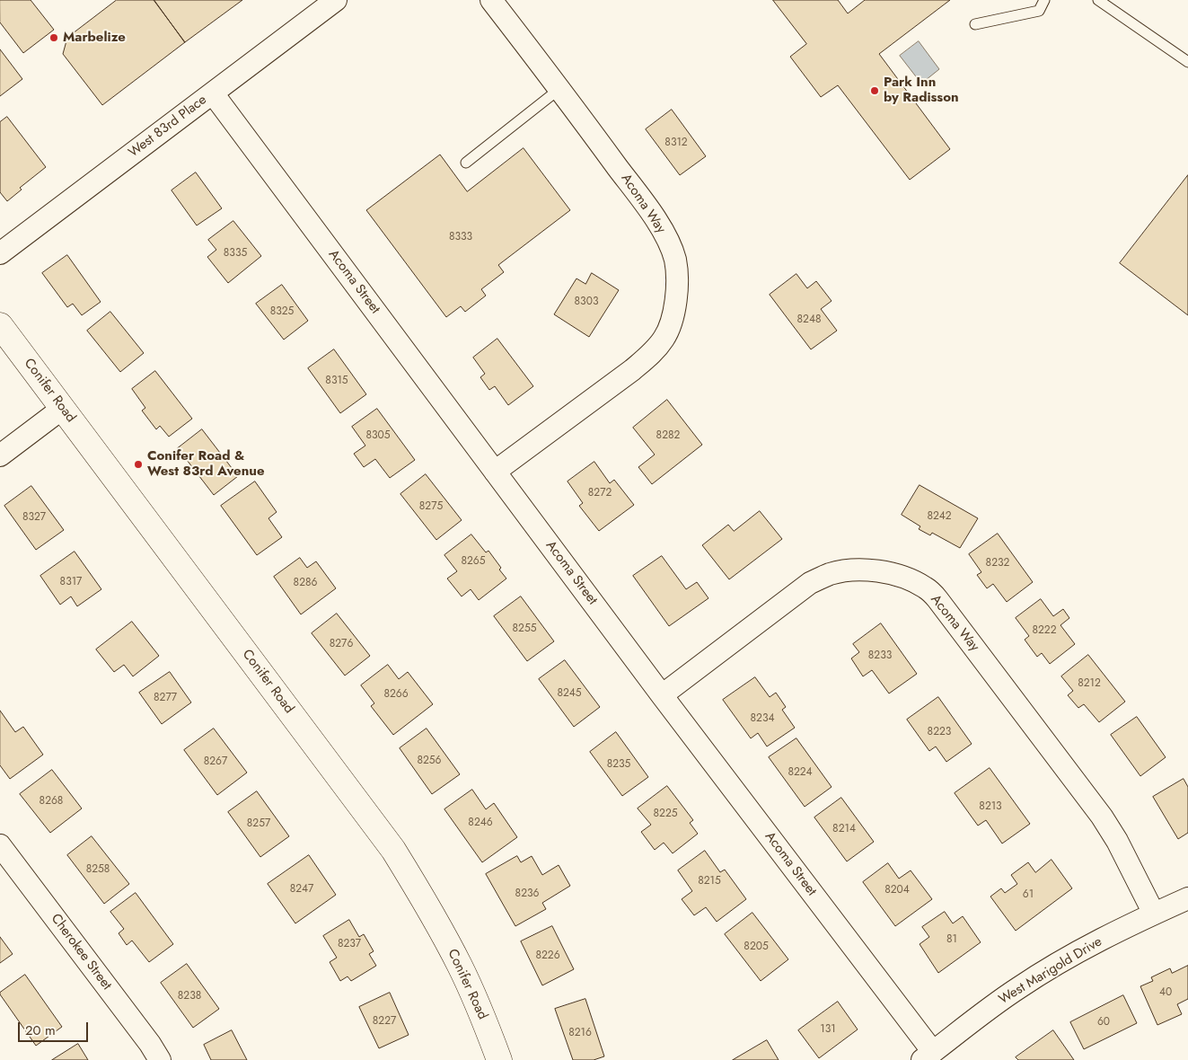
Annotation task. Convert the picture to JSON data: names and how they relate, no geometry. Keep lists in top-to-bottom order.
{
  "streets": {
    "street": [
      "West 83rd Place",
      "Acoma Way",
      "Acoma Street",
      "Conifer Road",
      "Cherokee Street",
      "West Marigold Drive"
    ]
  },
  "crossings": [
    ["West 83rd Place", "Acoma Street"],
    ["Acoma Way", "Acoma Street"],
    ["Acoma Way", "West Marigold Drive"],
    ["Acoma Street", "West Marigold Drive"]
  ],
  "places": ["Marbelize", "Park Inn by Radisson", "Conifer Road & West 83rd Avenue"],
  "house_numbers": [
    "8312",
    "8333",
    "8335",
    "8303",
    "8325",
    "8248",
    "8315",
    "8305",
    "8282",
    "8272",
    "8275",
    "8242",
    "8327",
    "8265",
    "8232",
    "8317",
    "8286",
    "8255",
    "8222",
    "8276",
    "8233",
    "8212",
    "8245",
    "8266",
    "8277",
    "8234",
    "8223",
    "8256",
    "8267",
    "8235",
    "8224",
    "8268",
    "8213",
    "8225",
    "8246",
    "8257",
    "8214",
    "8258",
    "8215",
    "8247",
    "8204",
    "8236",
    "61",
    "81",
    "8237",
    "8205",
    "8226",
    "40",
    "8238",
    "8227",
    "60",
    "131",
    "8216"
  ],
  "scale_bar": "20 m"
}
